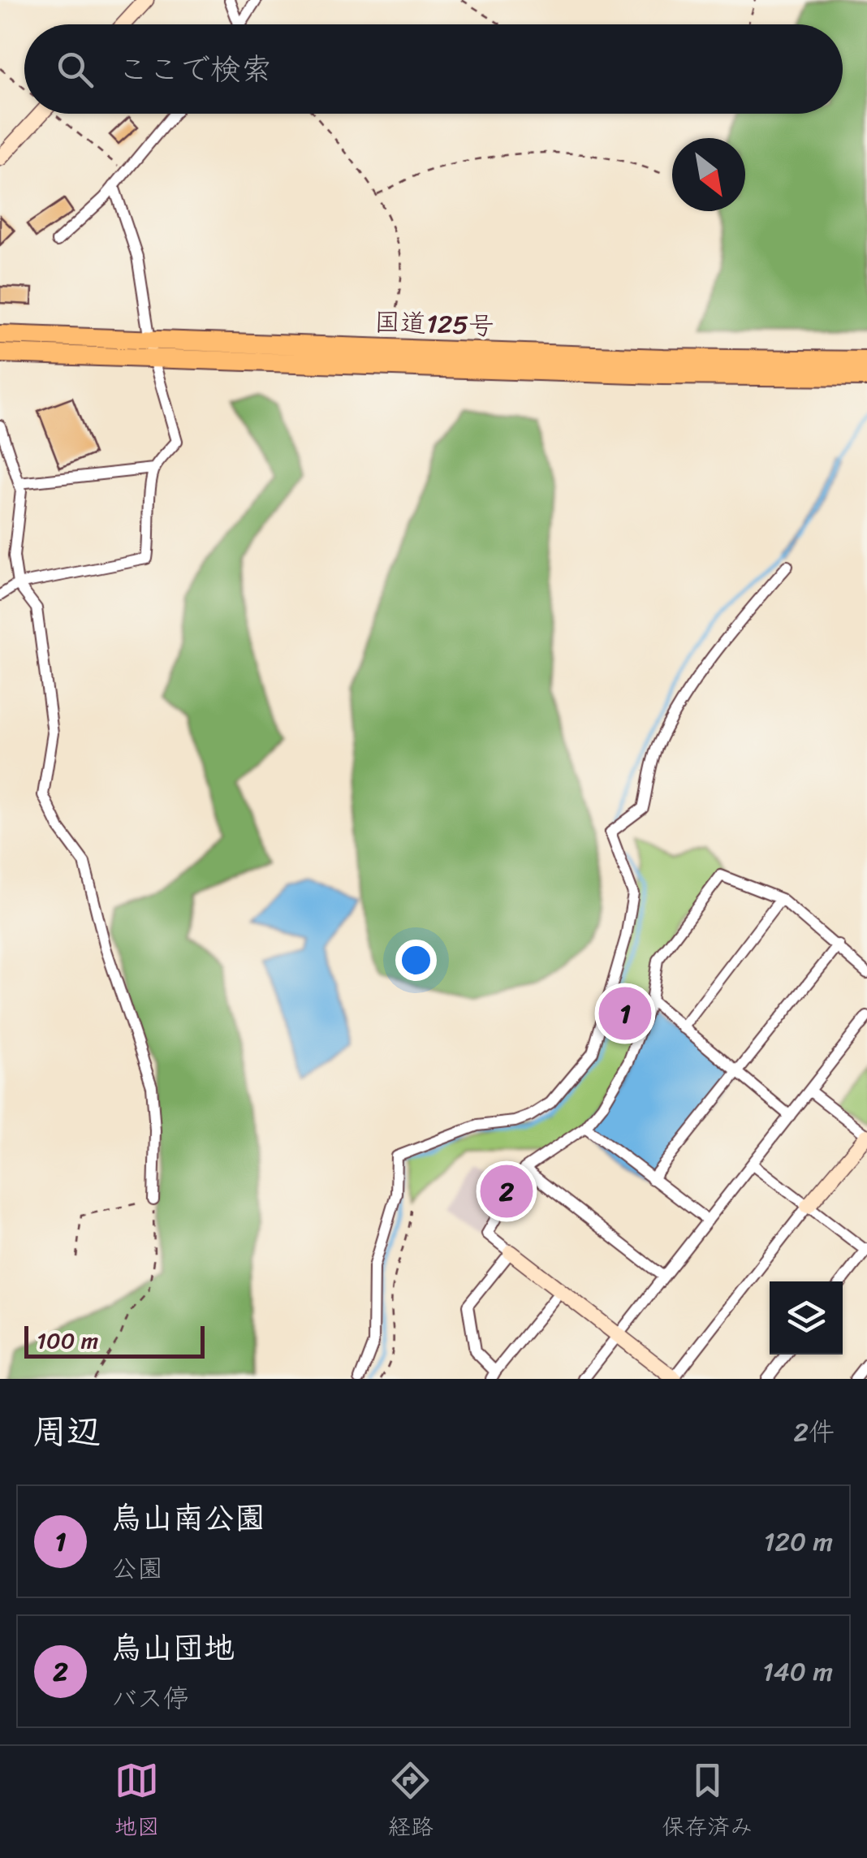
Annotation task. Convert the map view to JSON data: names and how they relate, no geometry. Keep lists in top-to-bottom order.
{
  "streets": {
    "highway": ["国道125号"]
  },
  "scale_bar": "100 m",
  "north": "bottom right",
  "page": {
    "search": "ここで検索",
    "pins": ["1", "2"],
    "scale": "100 m",
    "heading": ["周辺", "2件"],
    "list": [
      {
        "mark": "1",
        "name": "烏山南公園",
        "note": "公園",
        "value": "120 m"
      },
      {
        "mark": "2",
        "name": "烏山団地",
        "note": "バス停",
        "value": "140 m"
      }
    ],
    "nav": ["地図", "経路", "保存済み"]
  }
}
